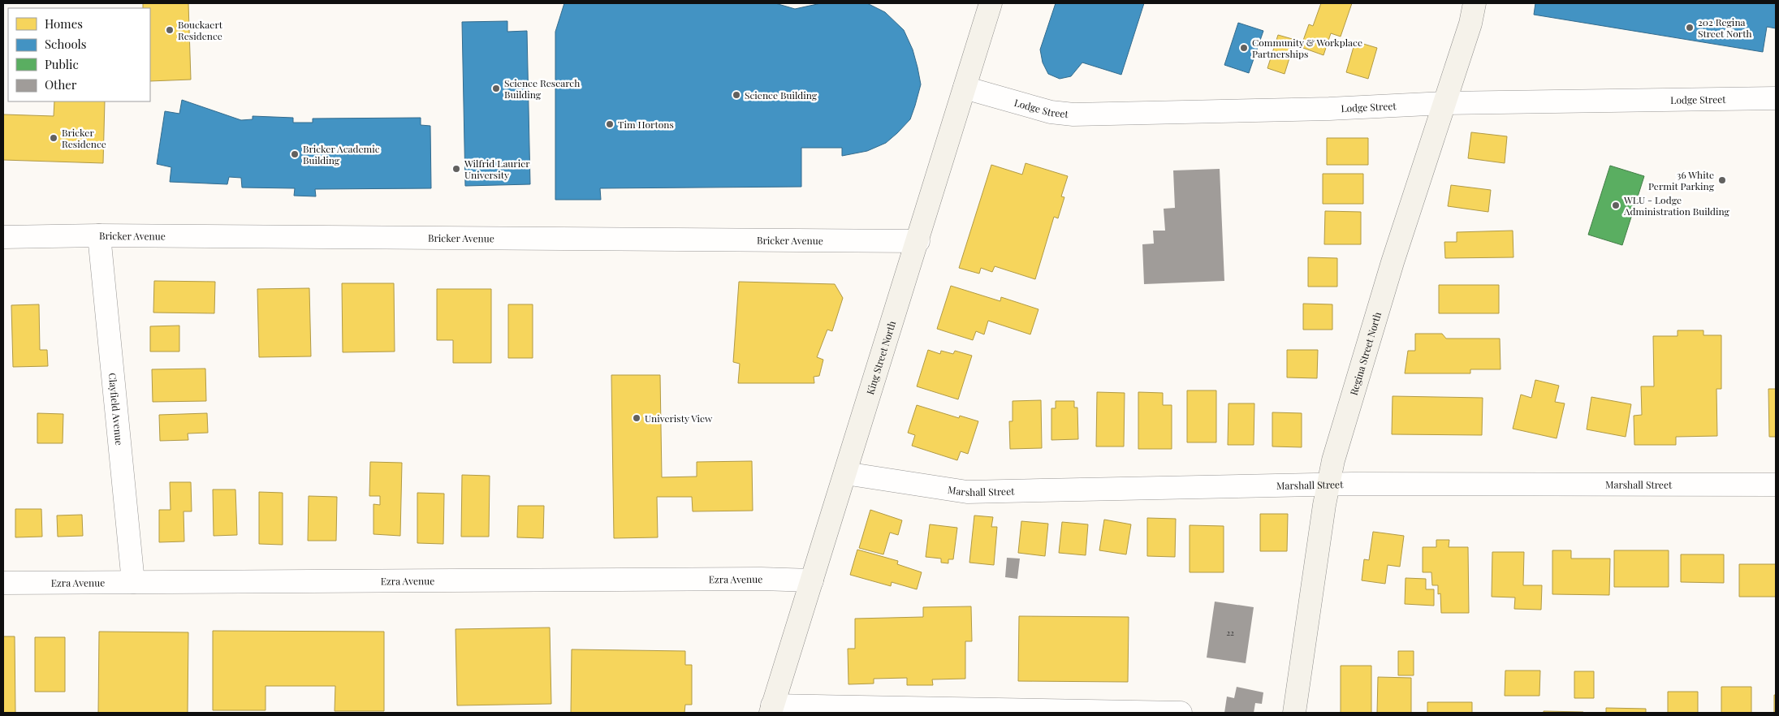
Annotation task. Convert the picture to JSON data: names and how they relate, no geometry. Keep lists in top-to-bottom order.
{
  "streets": {
    "main road": ["Regina Street North", "King Street North"],
    "street": [
      "Lodge Street",
      "Bricker Avenue",
      "Clayfield Avenue",
      "Marshall Street",
      "Ezra Avenue"
    ]
  },
  "crossings": [
    ["Lodge Street", "Regina Street North"],
    ["Lodge Street", "King Street North"],
    ["Bricker Avenue", "King Street North"],
    ["Bricker Avenue", "Clayfield Avenue"],
    ["Regina Street North", "Marshall Street"],
    ["King Street North", "Marshall Street"],
    ["King Street North", "Ezra Avenue"],
    ["Clayfield Avenue", "Ezra Avenue"]
  ],
  "places": [
    "202 Regina Street North",
    "Bouckaert Residence",
    "Community & Workplace Partnerships",
    "Science Research Building",
    "Science Building",
    "Tim Hortons",
    "Bricker Residence",
    "Bricker Academic Building",
    "Wilfrid Laurier University",
    "36 White Permit Parking",
    "WLU - Lodge Administration Building",
    "Univeristy View"
  ],
  "house_numbers": ["22"],
  "legend": [
    "Homes",
    "Schools",
    "Public",
    "Other"
  ]
}
